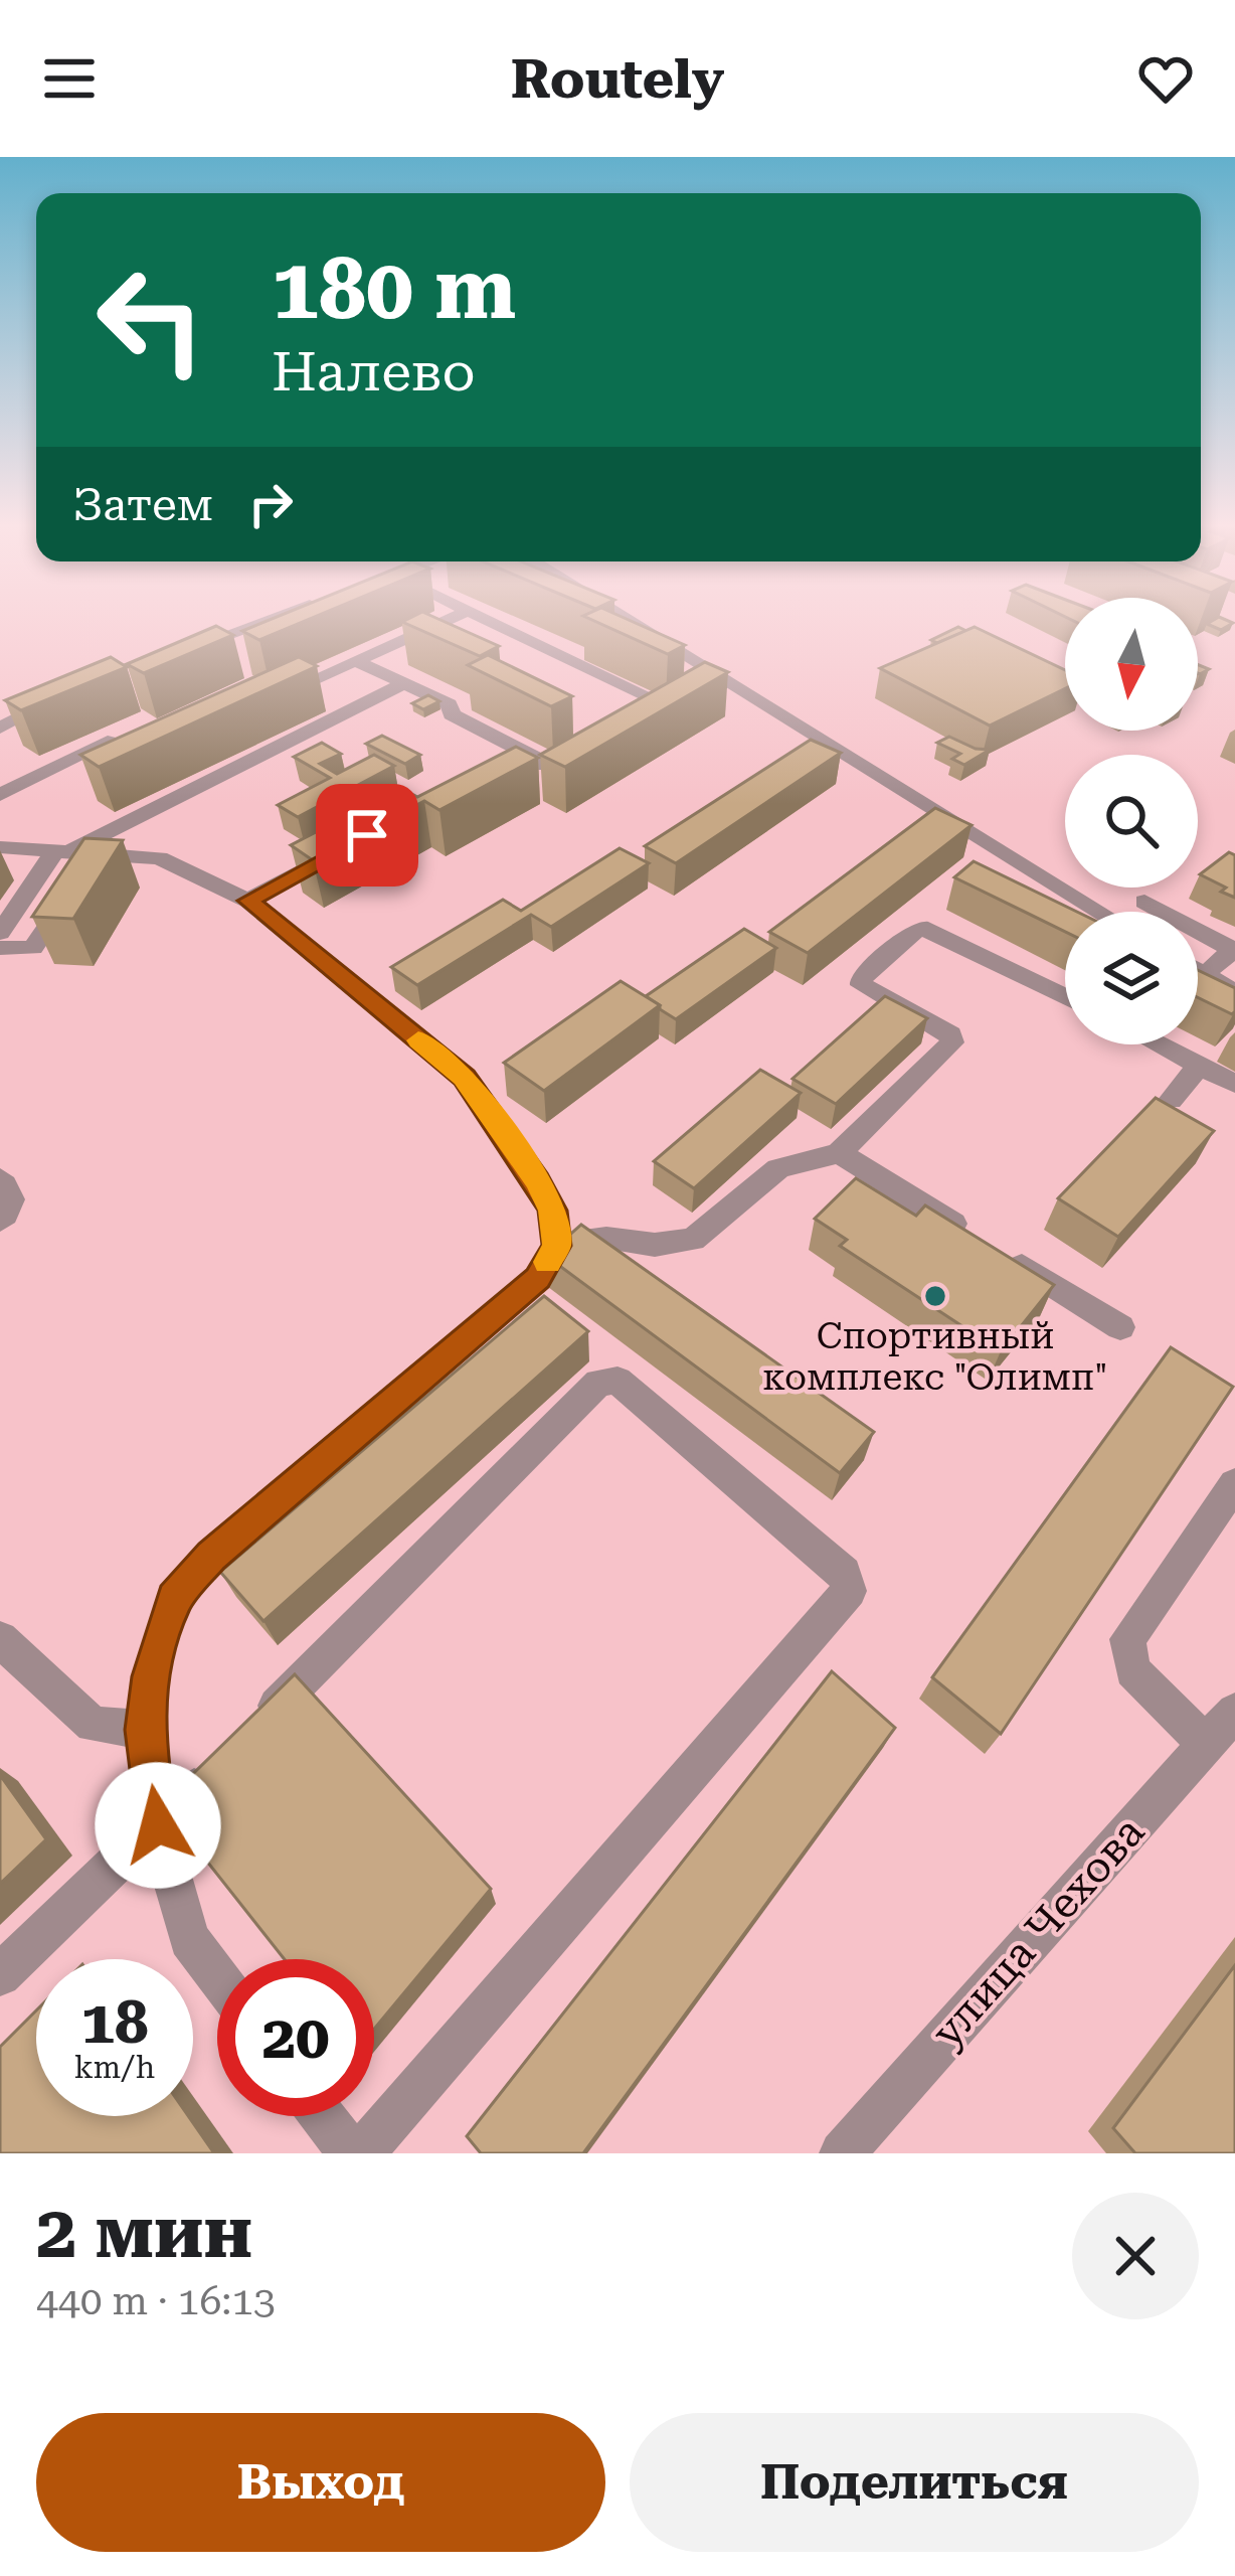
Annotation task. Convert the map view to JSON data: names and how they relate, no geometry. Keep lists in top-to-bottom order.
{
  "streets": {
    "street": ["улица Чехова"]
  },
  "places": ["Спортивный комплекс \"Олимп\""],
  "north": "bottom",
  "page": {
    "header": "Routely",
    "turn": ["180 m", "Налево"],
    "then": "Затем",
    "speed": "18 km/h",
    "limit": "20",
    "heading": ["2 мин", "440 m · 16:13"],
    "buttons": ["Выход", "Поделиться"]
  }
}
